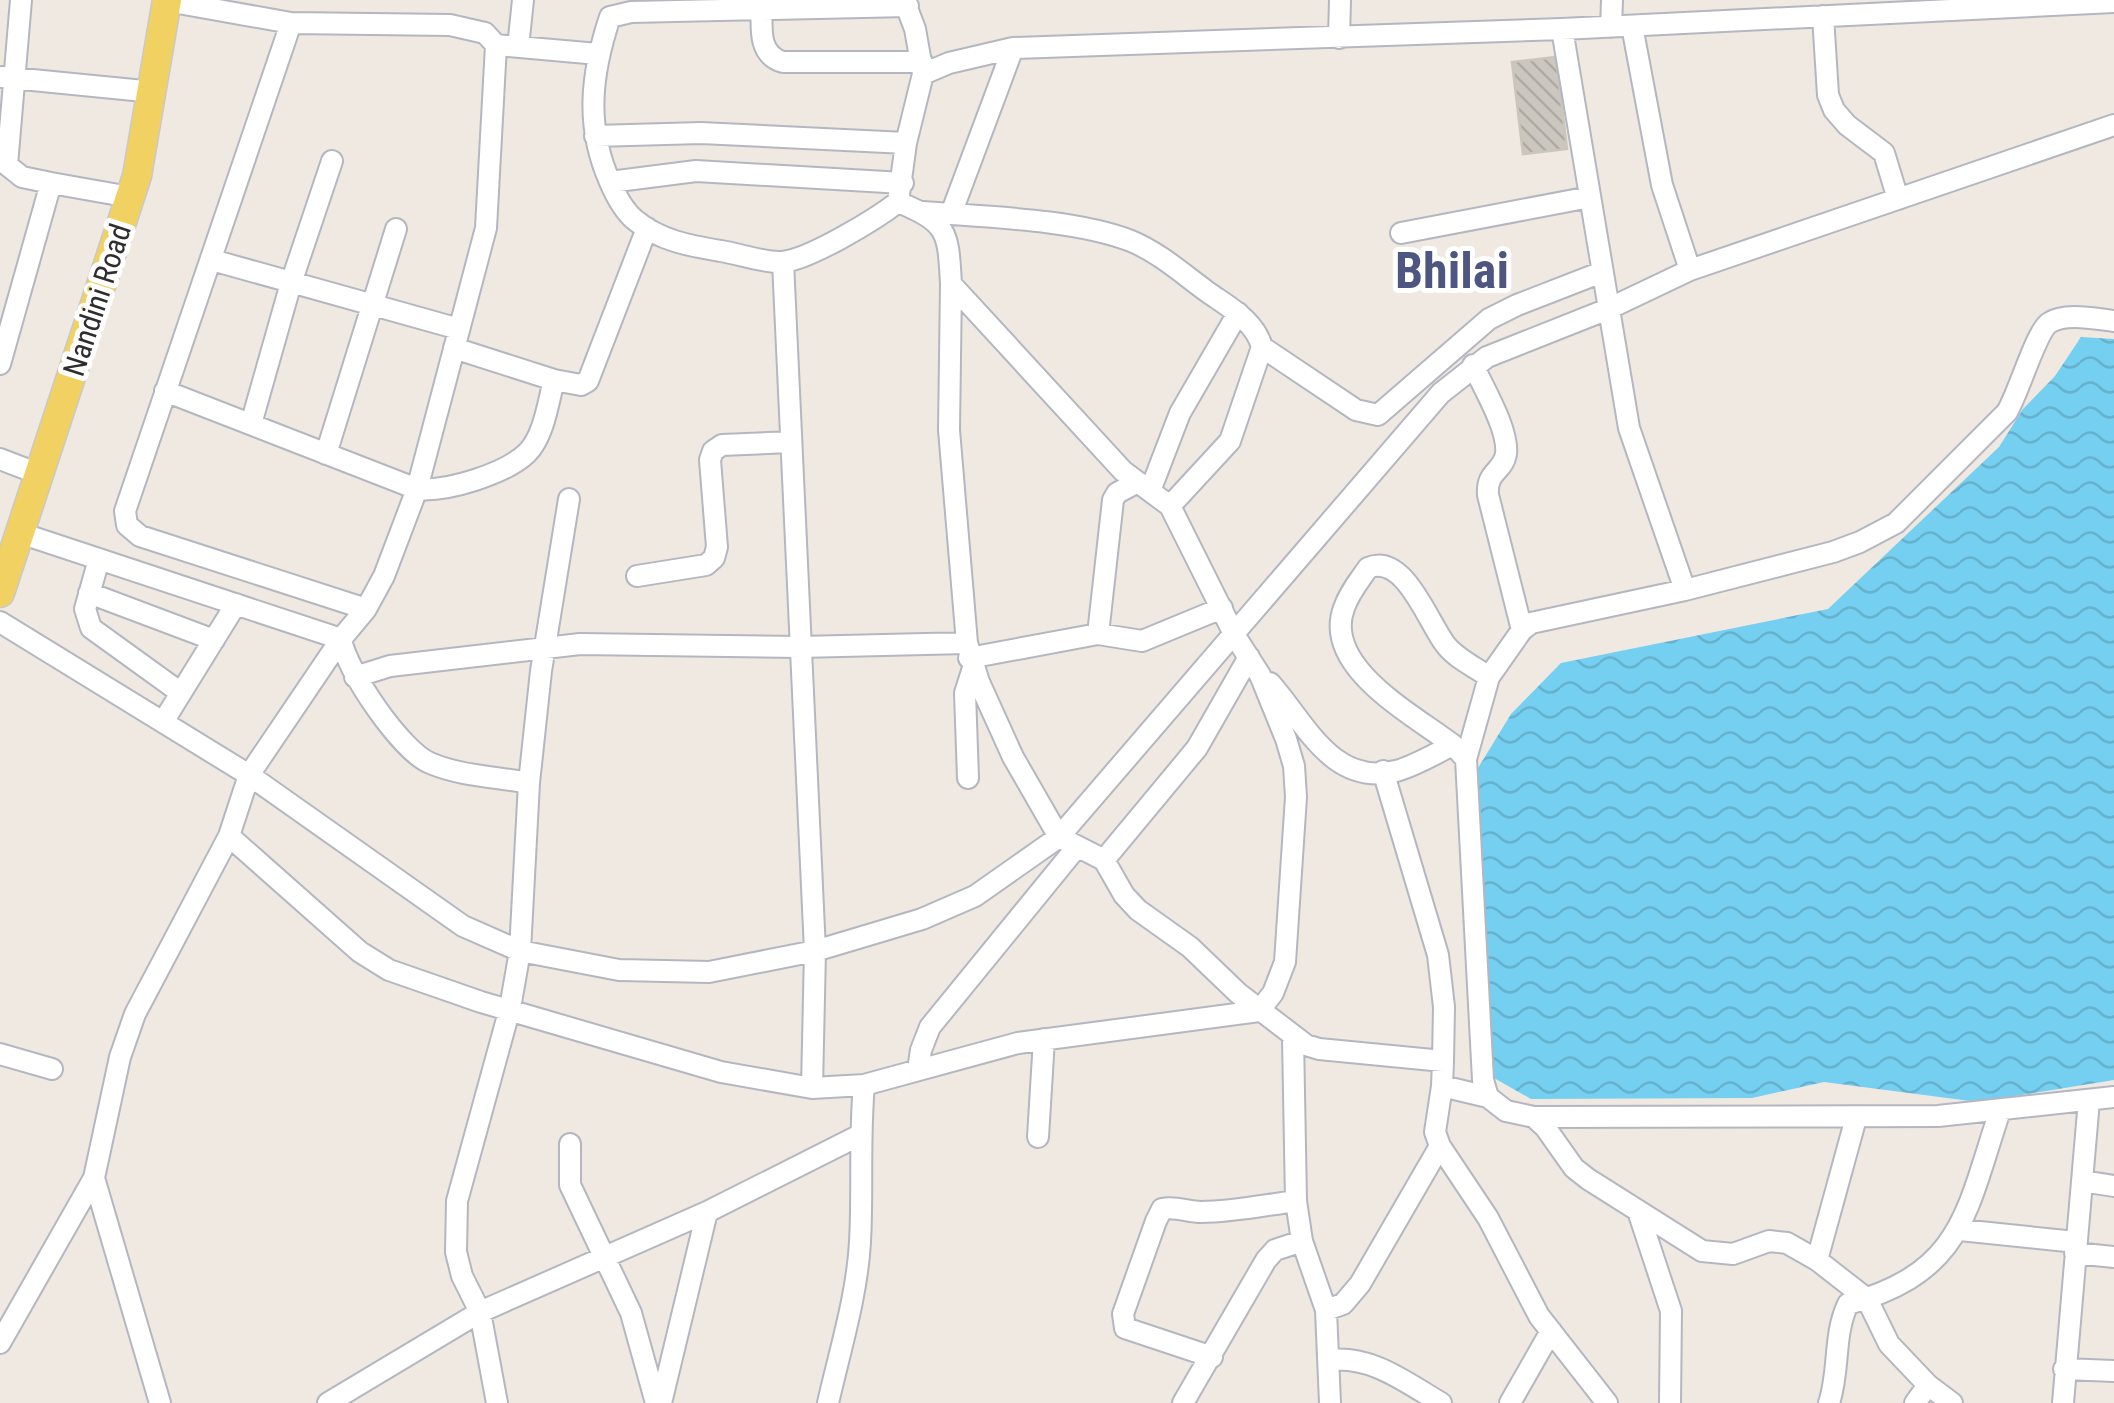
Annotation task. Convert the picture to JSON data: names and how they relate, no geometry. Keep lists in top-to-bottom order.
{
  "streets": {
    "main road": ["Nandini Road"]
  },
  "districts": ["Bhilai"]
}
